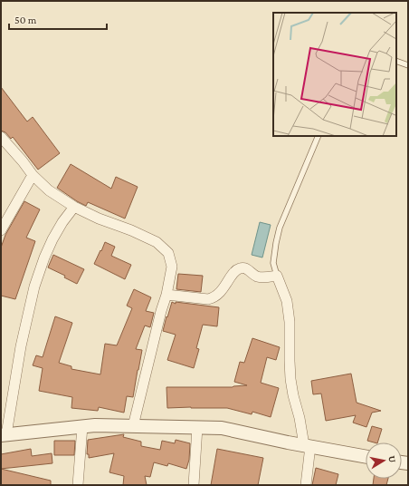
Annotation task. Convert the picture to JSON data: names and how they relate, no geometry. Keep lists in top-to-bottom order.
{
  "scale_bar": "50 m",
  "north": "right"
}
